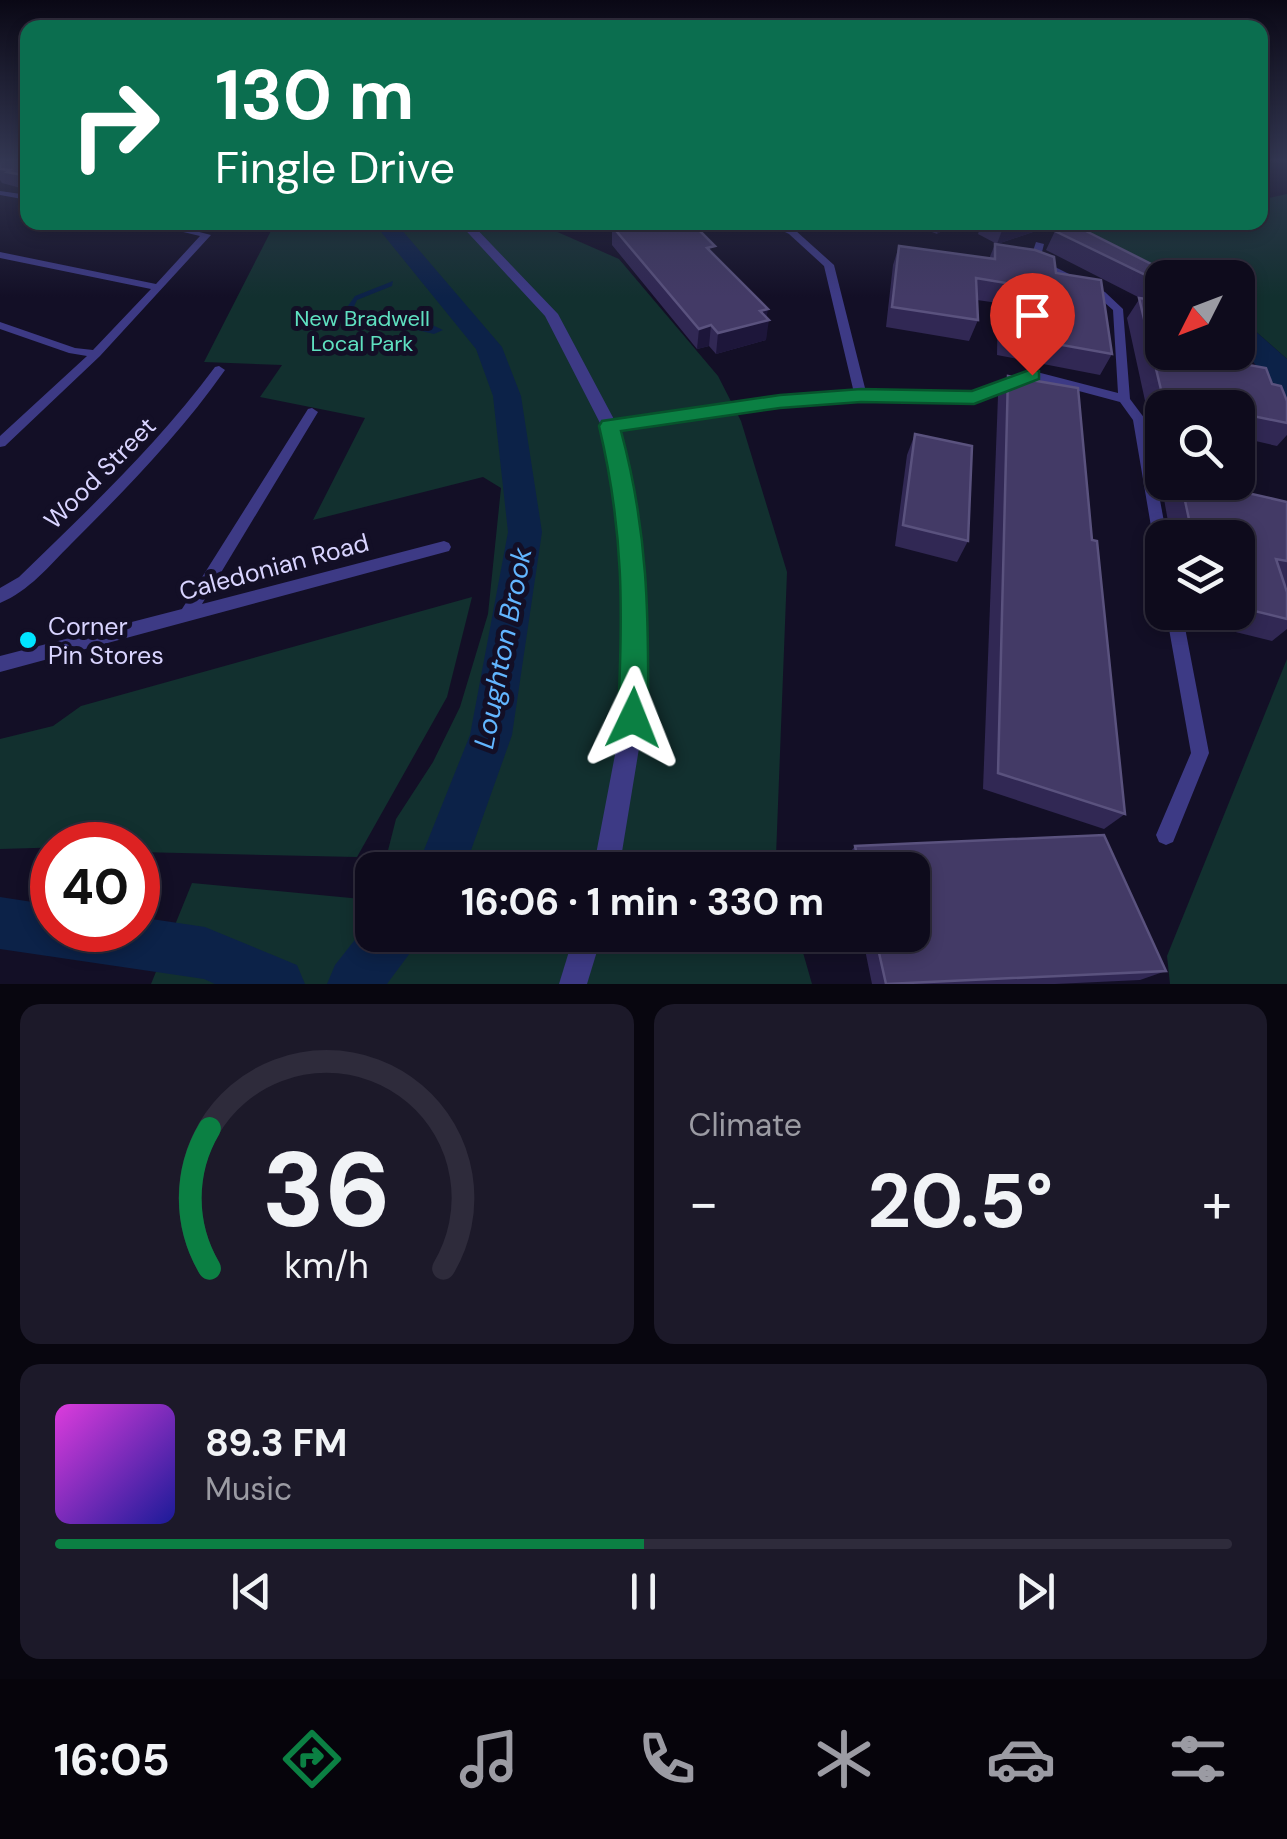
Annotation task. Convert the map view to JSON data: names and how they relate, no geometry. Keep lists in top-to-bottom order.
{
  "streets": {
    "street": ["Wood Street", "Caledonian Road"]
  },
  "water": ["Loughton Brook"],
  "parks": ["New Bradwell Local Park"],
  "places": ["Corner Pin Stores"],
  "north": "bottom left",
  "page": {
    "turn": ["130 m", "Fingle Drive"],
    "limit": "40",
    "trip": "16:06 · 1 min · 330 m",
    "tile": "Climate",
    "heat": ["−", "20.5°", "+"],
    "song": ["89.3 FM", "Music"],
    "tabs": "16:05",
    "gauge": ["36", "km/h"]
  }
}
